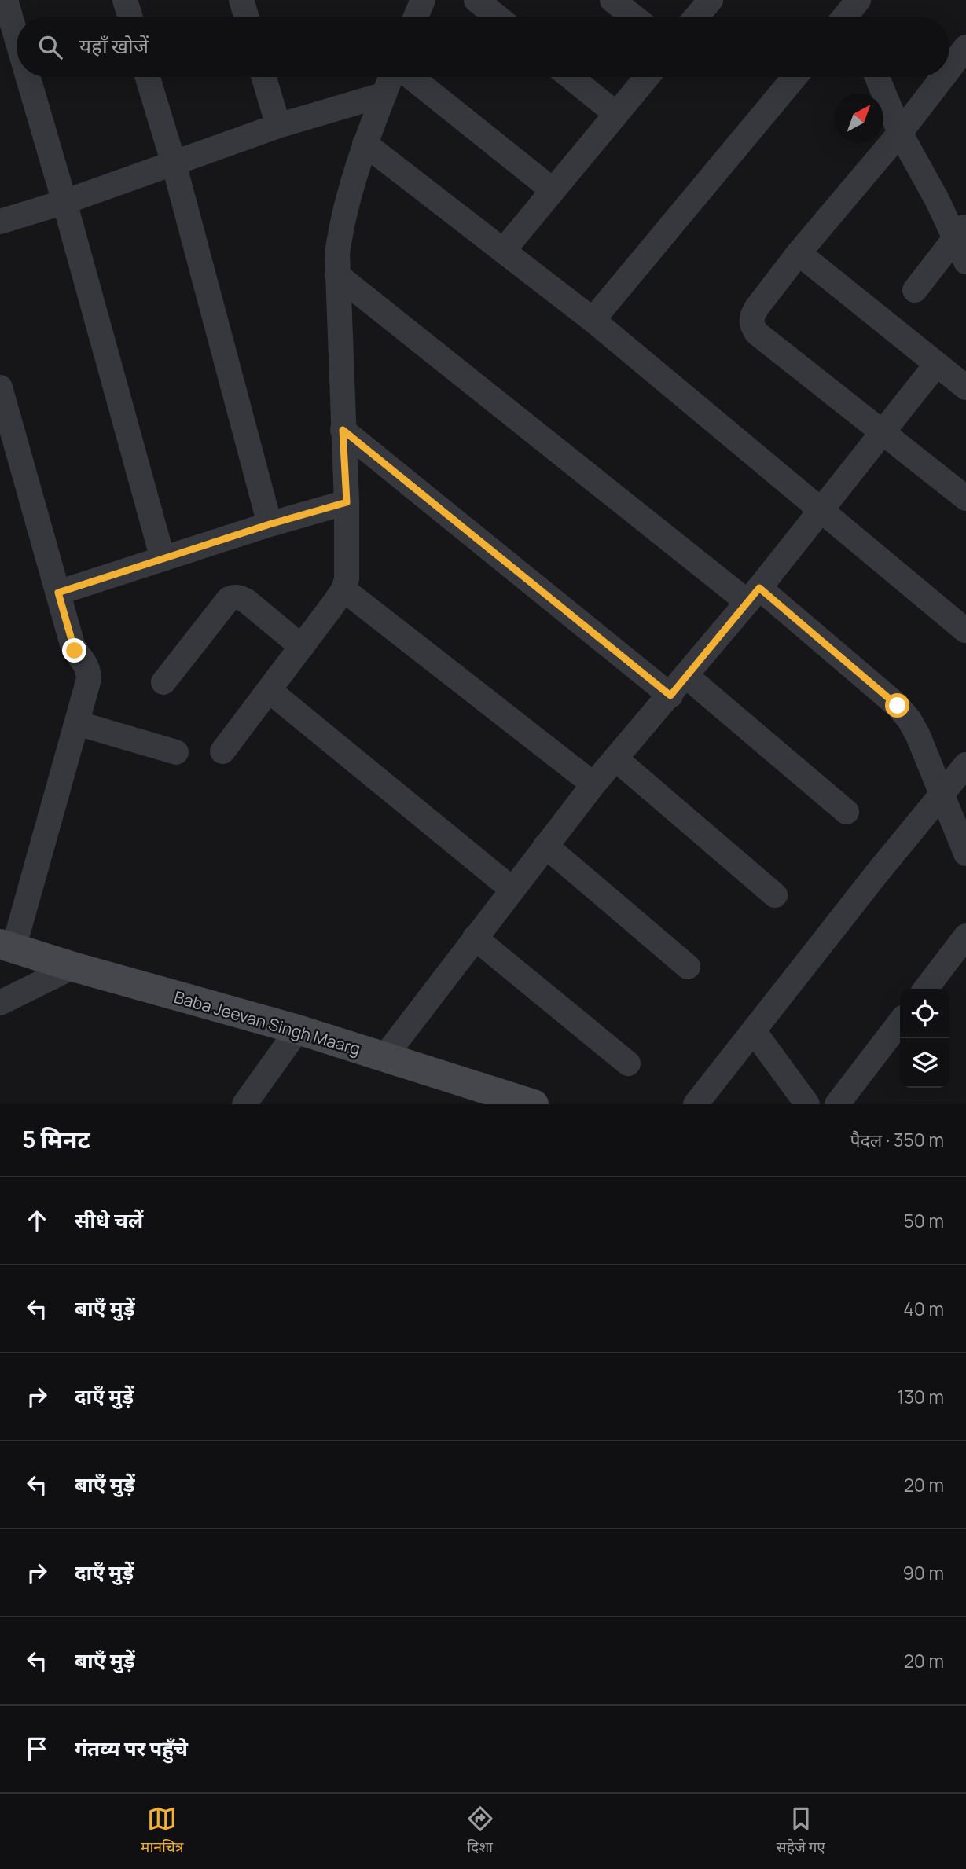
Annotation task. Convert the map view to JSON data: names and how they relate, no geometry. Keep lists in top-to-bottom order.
{
  "streets": {
    "street": ["Baba Jeevan Singh Maarg"]
  },
  "north": "top right",
  "page": {
    "search": "यहाँ खोजें",
    "heading": ["5 मिनट", "पैदल · 350 m"],
    "list": [
      ["सीधे चलें", "50 m"],
      ["बाएँ मुड़ें", "40 m"],
      ["दाएँ मुड़ें", "130 m"],
      ["बाएँ मुड़ें", "20 m"],
      ["दाएँ मुड़ें", "90 m"],
      ["बाएँ मुड़ें", "20 m"],
      "गंतव्य पर पहुँचे"
    ],
    "nav": ["मानचित्र", "दिशा", "सहेजे गए"]
  }
}
